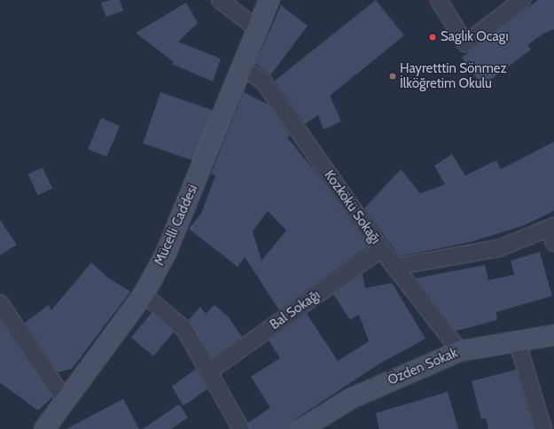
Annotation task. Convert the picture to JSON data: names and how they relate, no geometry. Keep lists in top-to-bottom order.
{
  "streets": {
    "main road": ["Mücelli Caddesi", "Özden Sokak"],
    "street": ["Kozkökü Sokağı", "Bal Sokağı"]
  },
  "crossings": [
    ["Kozkökü Sokağı", "Mücelli Caddesi"],
    ["Kozkökü Sokağı", "Bal Sokağı"],
    ["Kozkökü Sokağı", "Özden Sokak"]
  ],
  "places": ["Saglık Ocagı", "Hayretttin Sönmez İlköğretim Okulu"]
}
